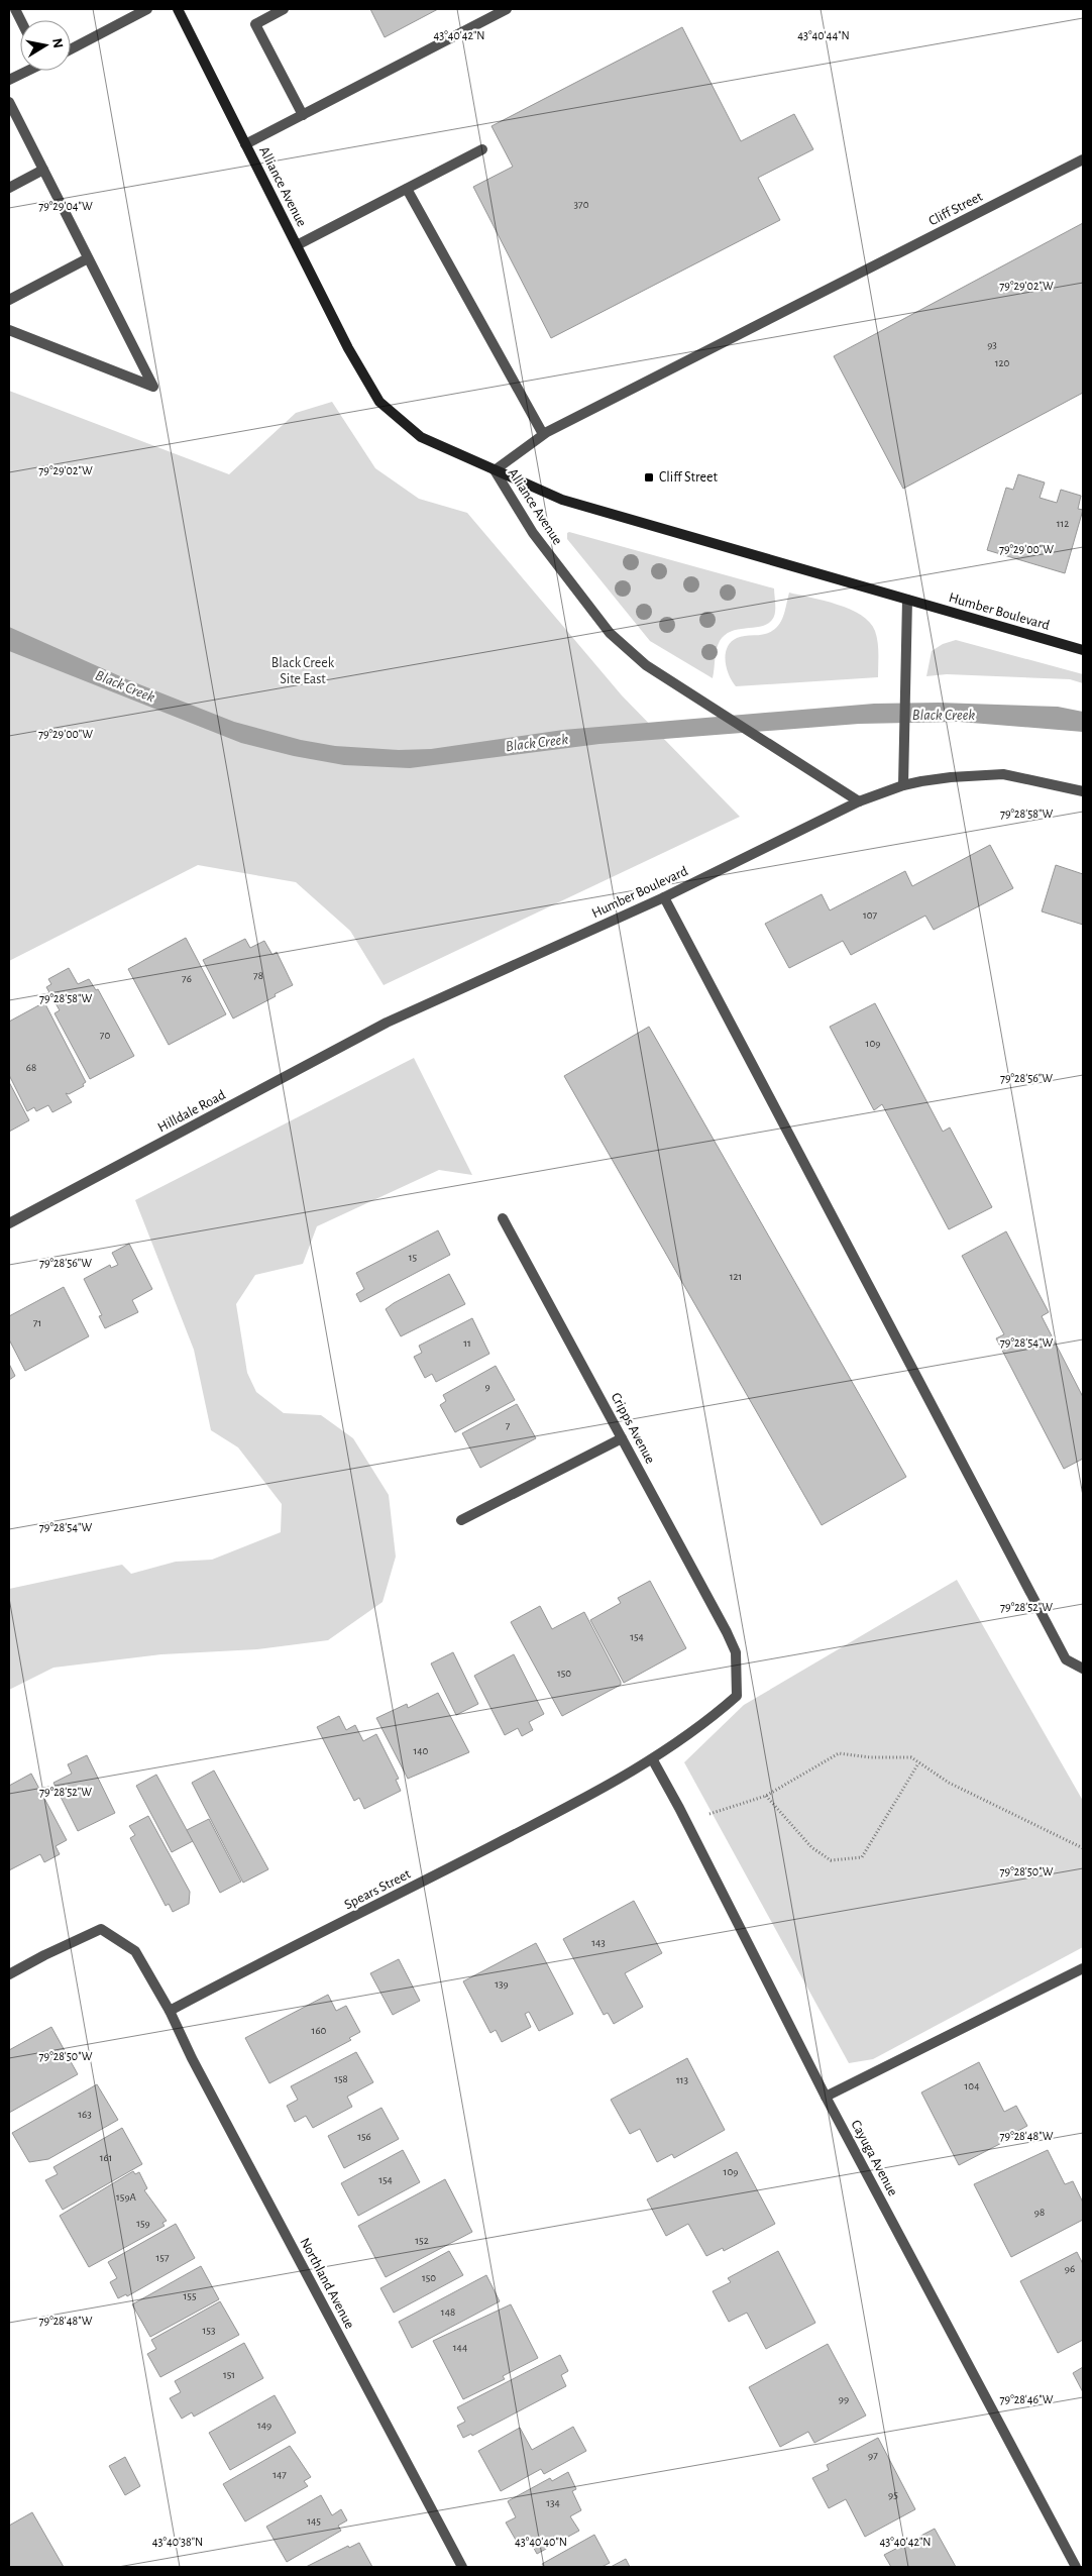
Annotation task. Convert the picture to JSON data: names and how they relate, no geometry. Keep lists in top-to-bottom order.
{
  "streets": {
    "street": [
      "Alliance Avenue",
      "Cliff Street",
      "Humber Boulevard",
      "Hilldale Road",
      "Cripps Avenue",
      "Spears Street",
      "Cayuga Avenue",
      "Northland Avenue"
    ]
  },
  "crossings": [
    ["Alliance Avenue", "Cliff Street"],
    ["Alliance Avenue", "Humber Boulevard"],
    ["Cliff Street", "Humber Boulevard"],
    ["Humber Boulevard", "Hilldale Road"],
    ["Cripps Avenue", "Spears Street"],
    ["Spears Street", "Cayuga Avenue"],
    ["Spears Street", "Northland Avenue"]
  ],
  "water": ["Black Creek"],
  "parks": ["Black Creek Site East"],
  "places": {
    "transit": ["Cliff Street"]
  },
  "house_numbers": [
    "370",
    "93",
    "120",
    "112",
    "107",
    "78",
    "76",
    "70",
    "109",
    "68",
    "15",
    "121",
    "71",
    "11",
    "9",
    "7",
    "154",
    "150",
    "140",
    "143",
    "139",
    "160",
    "158",
    "113",
    "104",
    "163",
    "156",
    "161",
    "109",
    "154",
    "159A",
    "98",
    "159",
    "152",
    "157",
    "96",
    "150",
    "155",
    "148",
    "153",
    "144",
    "151",
    "99",
    "149",
    "97",
    "147",
    "95",
    "134",
    "145"
  ],
  "north": "right",
  "coordinates": [
    "43°40'44\"N",
    "43°40'42\"N",
    "79°29'04\"W",
    "79°29'02\"W",
    "79°29'00\"W",
    "79°28'58\"W",
    "79°28'56\"W",
    "79°28'54\"W",
    "79°28'52\"W",
    "79°28'50\"W",
    "79°28'48\"W",
    "79°28'46\"W",
    "43°40'38\"N",
    "43°40'40\"N"
  ]
}
